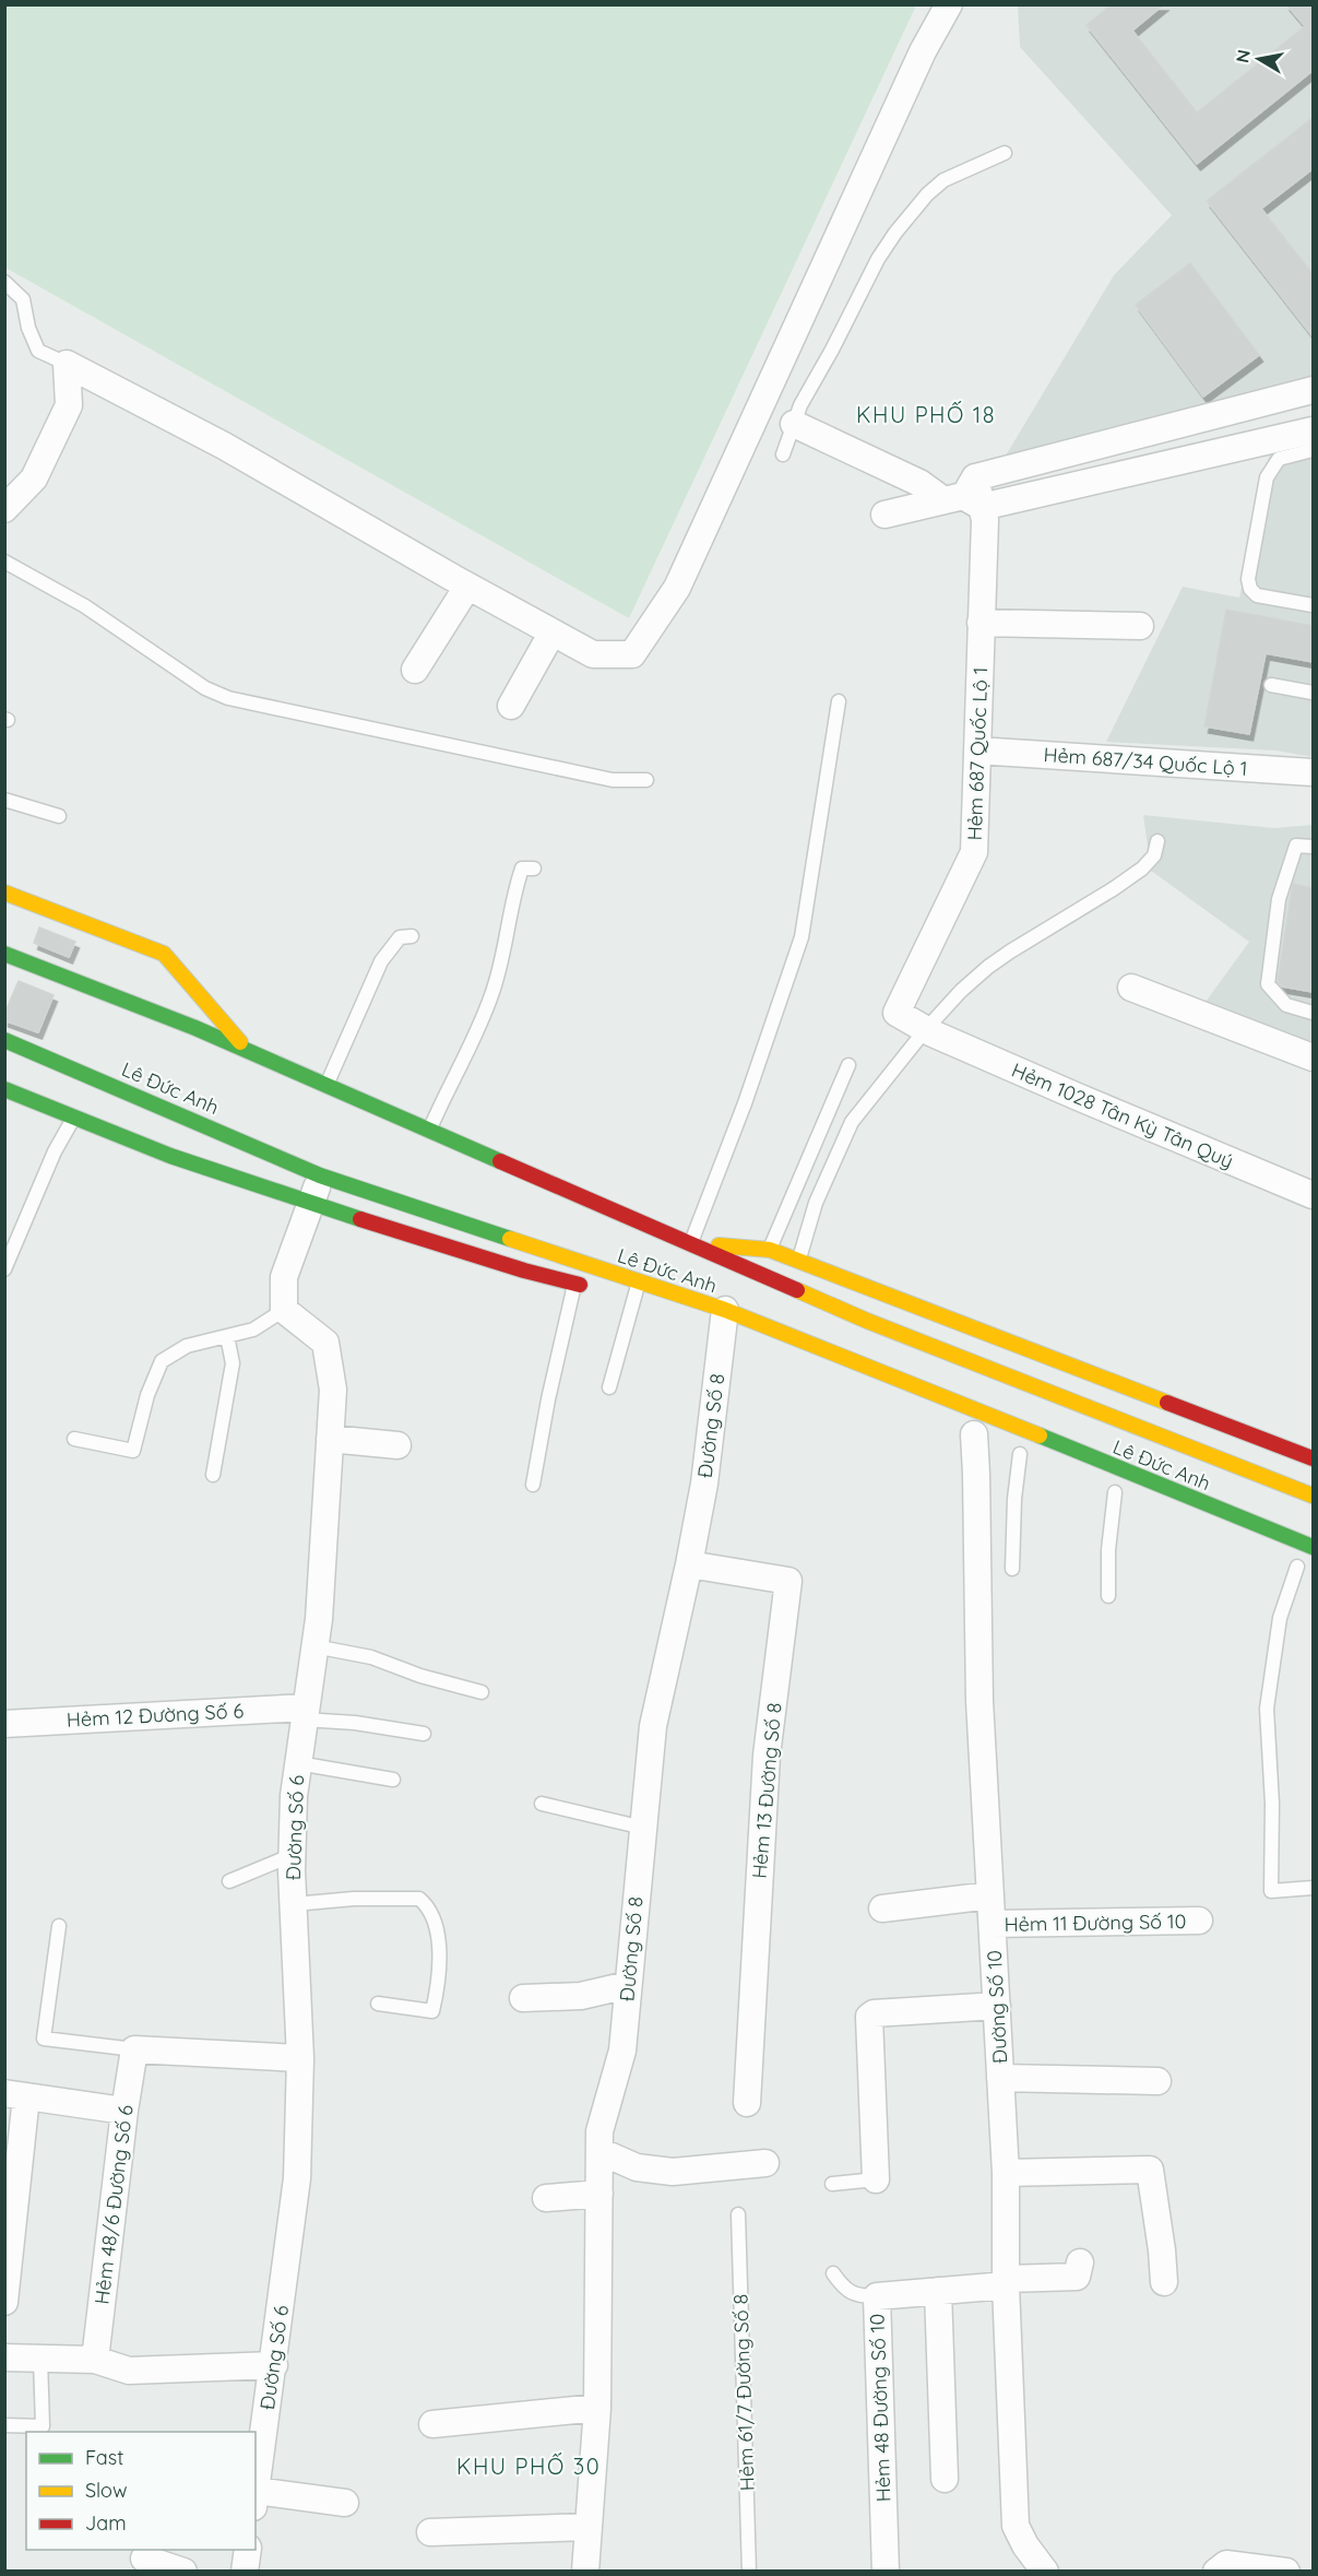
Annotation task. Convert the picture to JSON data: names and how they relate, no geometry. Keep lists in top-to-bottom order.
{
  "streets": {
    "highway": ["Lê Đức Anh"],
    "street": [
      "Hẻm 687 Quốc Lộ 1",
      "Hẻm 687/34 Quốc Lộ 1",
      "Hẻm 1028 Tân Kỳ Tân Quý",
      "Đường Số 8",
      "Hẻm 12 Đường Số 6",
      "Hẻm 13 Đường Số 8",
      "Đường Số 6",
      "Hẻm 11 Đường Số 10",
      "Đường Số 10",
      "Hẻm 48/6 Đường Số 6",
      "Hẻm 48 Đường Số 10"
    ],
    "lane": ["Hẻm 61/7 Đường Số 8"]
  },
  "crossings": [
    ["Hẻm 687 Quốc Lộ 1", "Hẻm 687/34 Quốc Lộ 1"],
    ["Hẻm 687 Quốc Lộ 1", "Hẻm 1028 Tân Kỳ Tân Quý"],
    ["Lê Đức Anh", "Đường Số 8"],
    ["Đường Số 8", "Hẻm 13 Đường Số 8"],
    ["Hẻm 12 Đường Số 6", "Đường Số 6"],
    ["Hẻm 11 Đường Số 10", "Đường Số 10"],
    ["Đường Số 10", "Hẻm 48 Đường Số 10"]
  ],
  "districts": ["KHU PHỐ 18", "KHU PHỐ 30"],
  "legend": ["Fast", "Slow", "Jam"],
  "north": "left"
}
